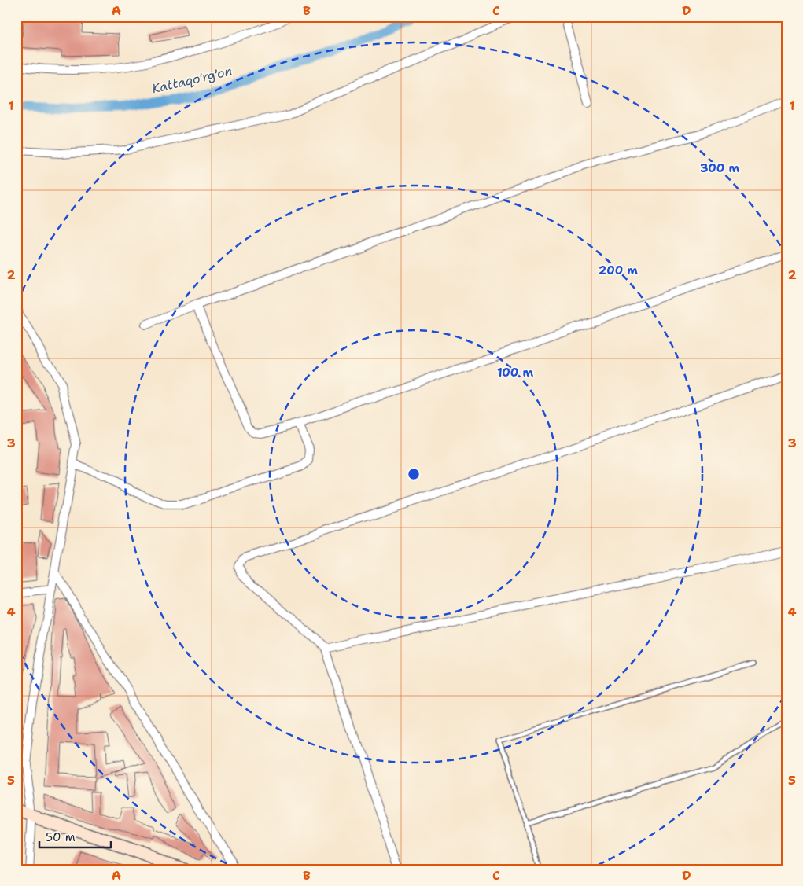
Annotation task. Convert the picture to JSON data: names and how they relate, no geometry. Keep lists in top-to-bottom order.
{
  "water": ["Kattaqo'rg'on"],
  "scale_bar": "50 m",
  "grid": {
    "columns": [
      "A",
      "B",
      "C",
      "D"
    ],
    "rows": [
      "1",
      "2",
      "3",
      "4",
      "5"
    ]
  },
  "rings": ["300 m", "200 m", "100 m"]
}
